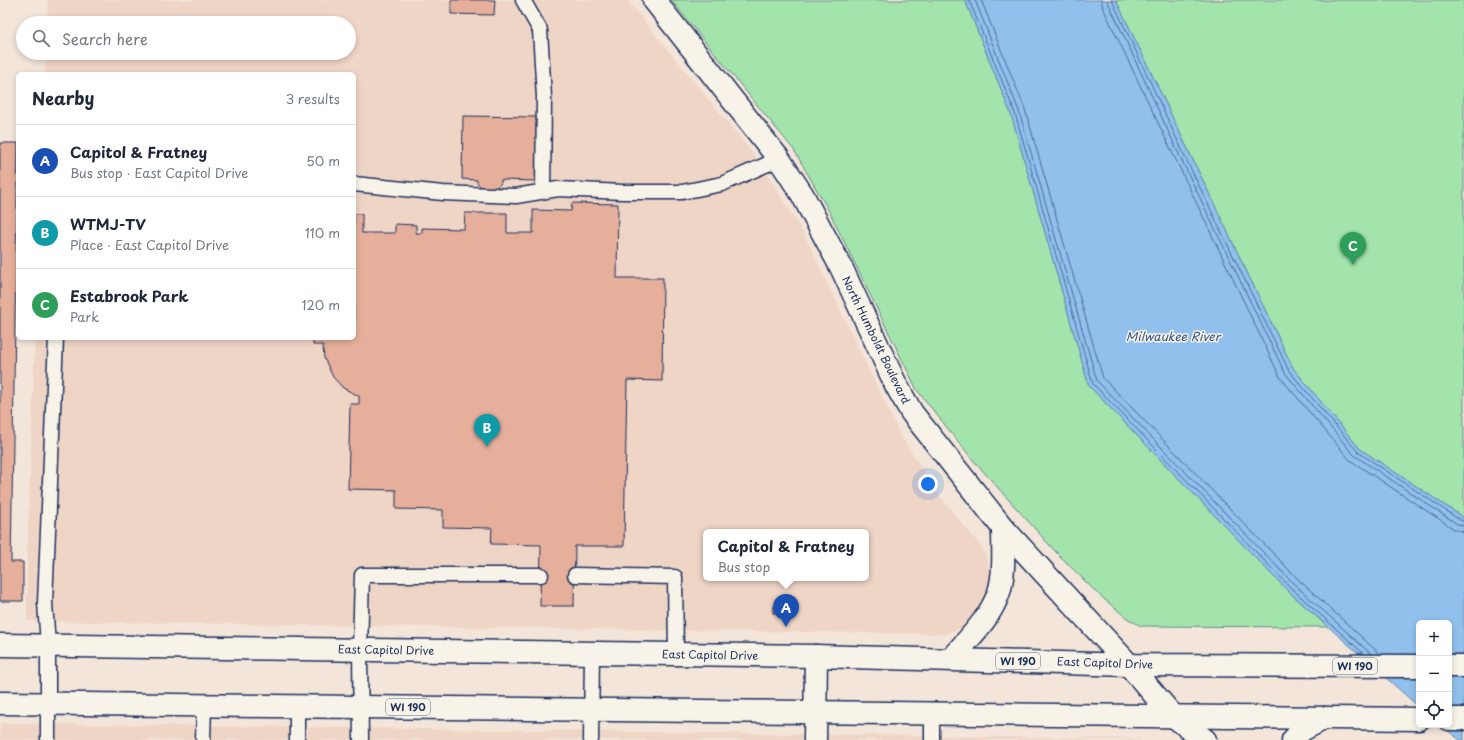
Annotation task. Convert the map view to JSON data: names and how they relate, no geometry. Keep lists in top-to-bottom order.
{
  "streets": {
    "main road": ["North Humboldt Boulevard", "East Capitol Drive", "WI 190"]
  },
  "crossings": [
    ["North Humboldt Boulevard", "East Capitol Drive"],
    ["North Humboldt Boulevard", "WI 190"]
  ],
  "water": ["Milwaukee River"],
  "page": {
    "search": "Search here",
    "heading": ["Nearby", "3 results"],
    "list": [
      {
        "mark": "A",
        "name": "Capitol & Fratney",
        "note": "Bus stop · East Capitol Drive",
        "value": "50 m"
      },
      {
        "mark": "B",
        "name": "WTMJ-TV",
        "note": "Place · East Capitol Drive",
        "value": "110 m"
      },
      {
        "mark": "C",
        "name": "Estabrook Park",
        "note": "Park",
        "value": "120 m"
      }
    ],
    "pins": ["C", "B", "A"],
    "popup": ["Capitol & Fratney", "Bus stop"],
    "map_buttons": ["+", "−"]
  }
}
